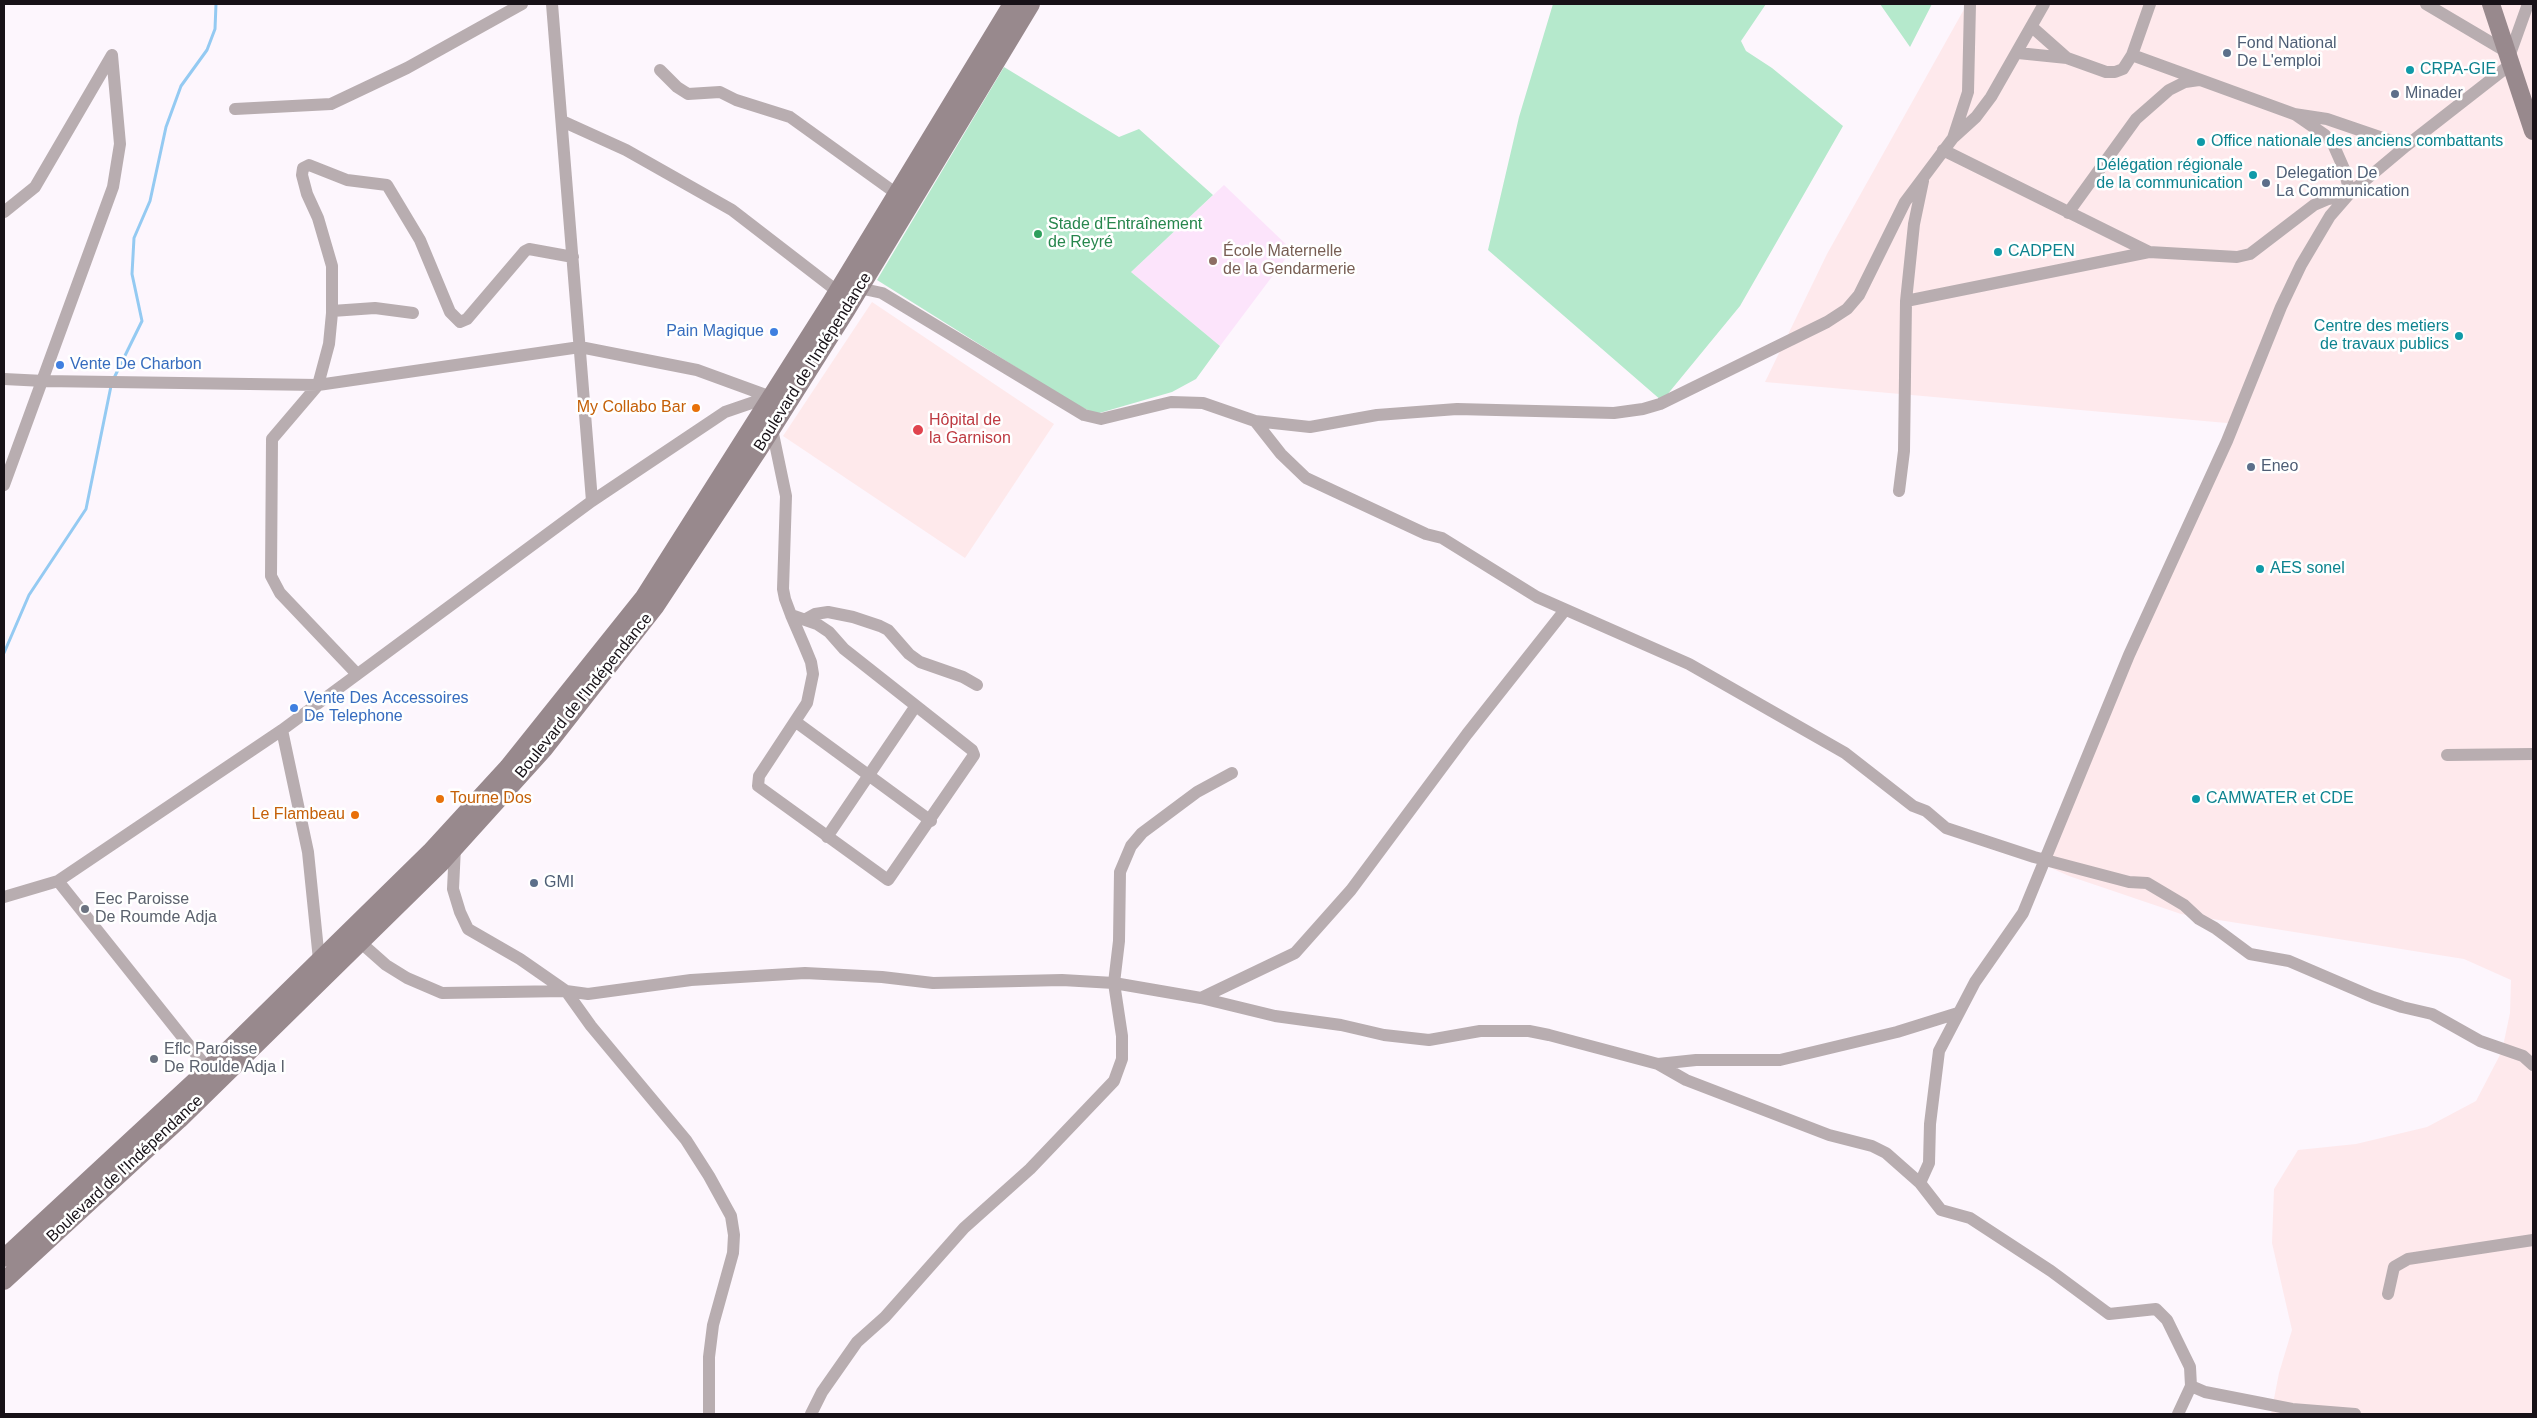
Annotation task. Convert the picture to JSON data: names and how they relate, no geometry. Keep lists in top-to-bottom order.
{
  "streets": {
    "main road": ["Boulevard de l'Indépendance"]
  },
  "places": [
    "Fond National De L'emploi",
    "CRPA-GIE",
    "Minader",
    "Office nationale des anciens combattants",
    "Délégation régionale de la communication",
    "Delegation De La Communication",
    "Stade d'Entraînement de Reyré",
    "CADPEN",
    "École Maternelle de la Gendarmerie",
    "Pain Magique",
    "Centre des metiers de travaux publics",
    "Vente De Charbon",
    "My Collabo Bar",
    "Hôpital de la Garnison",
    "Eneo",
    "AES sonel",
    "Vente Des Accessoires De Telephone",
    "Tourne Dos",
    "CAMWATER et CDE",
    "Le Flambeau",
    "GMI",
    "Eec Paroisse De Roumde Adja",
    "Eflc Paroisse De Roulde Adja I"
  ]
}
